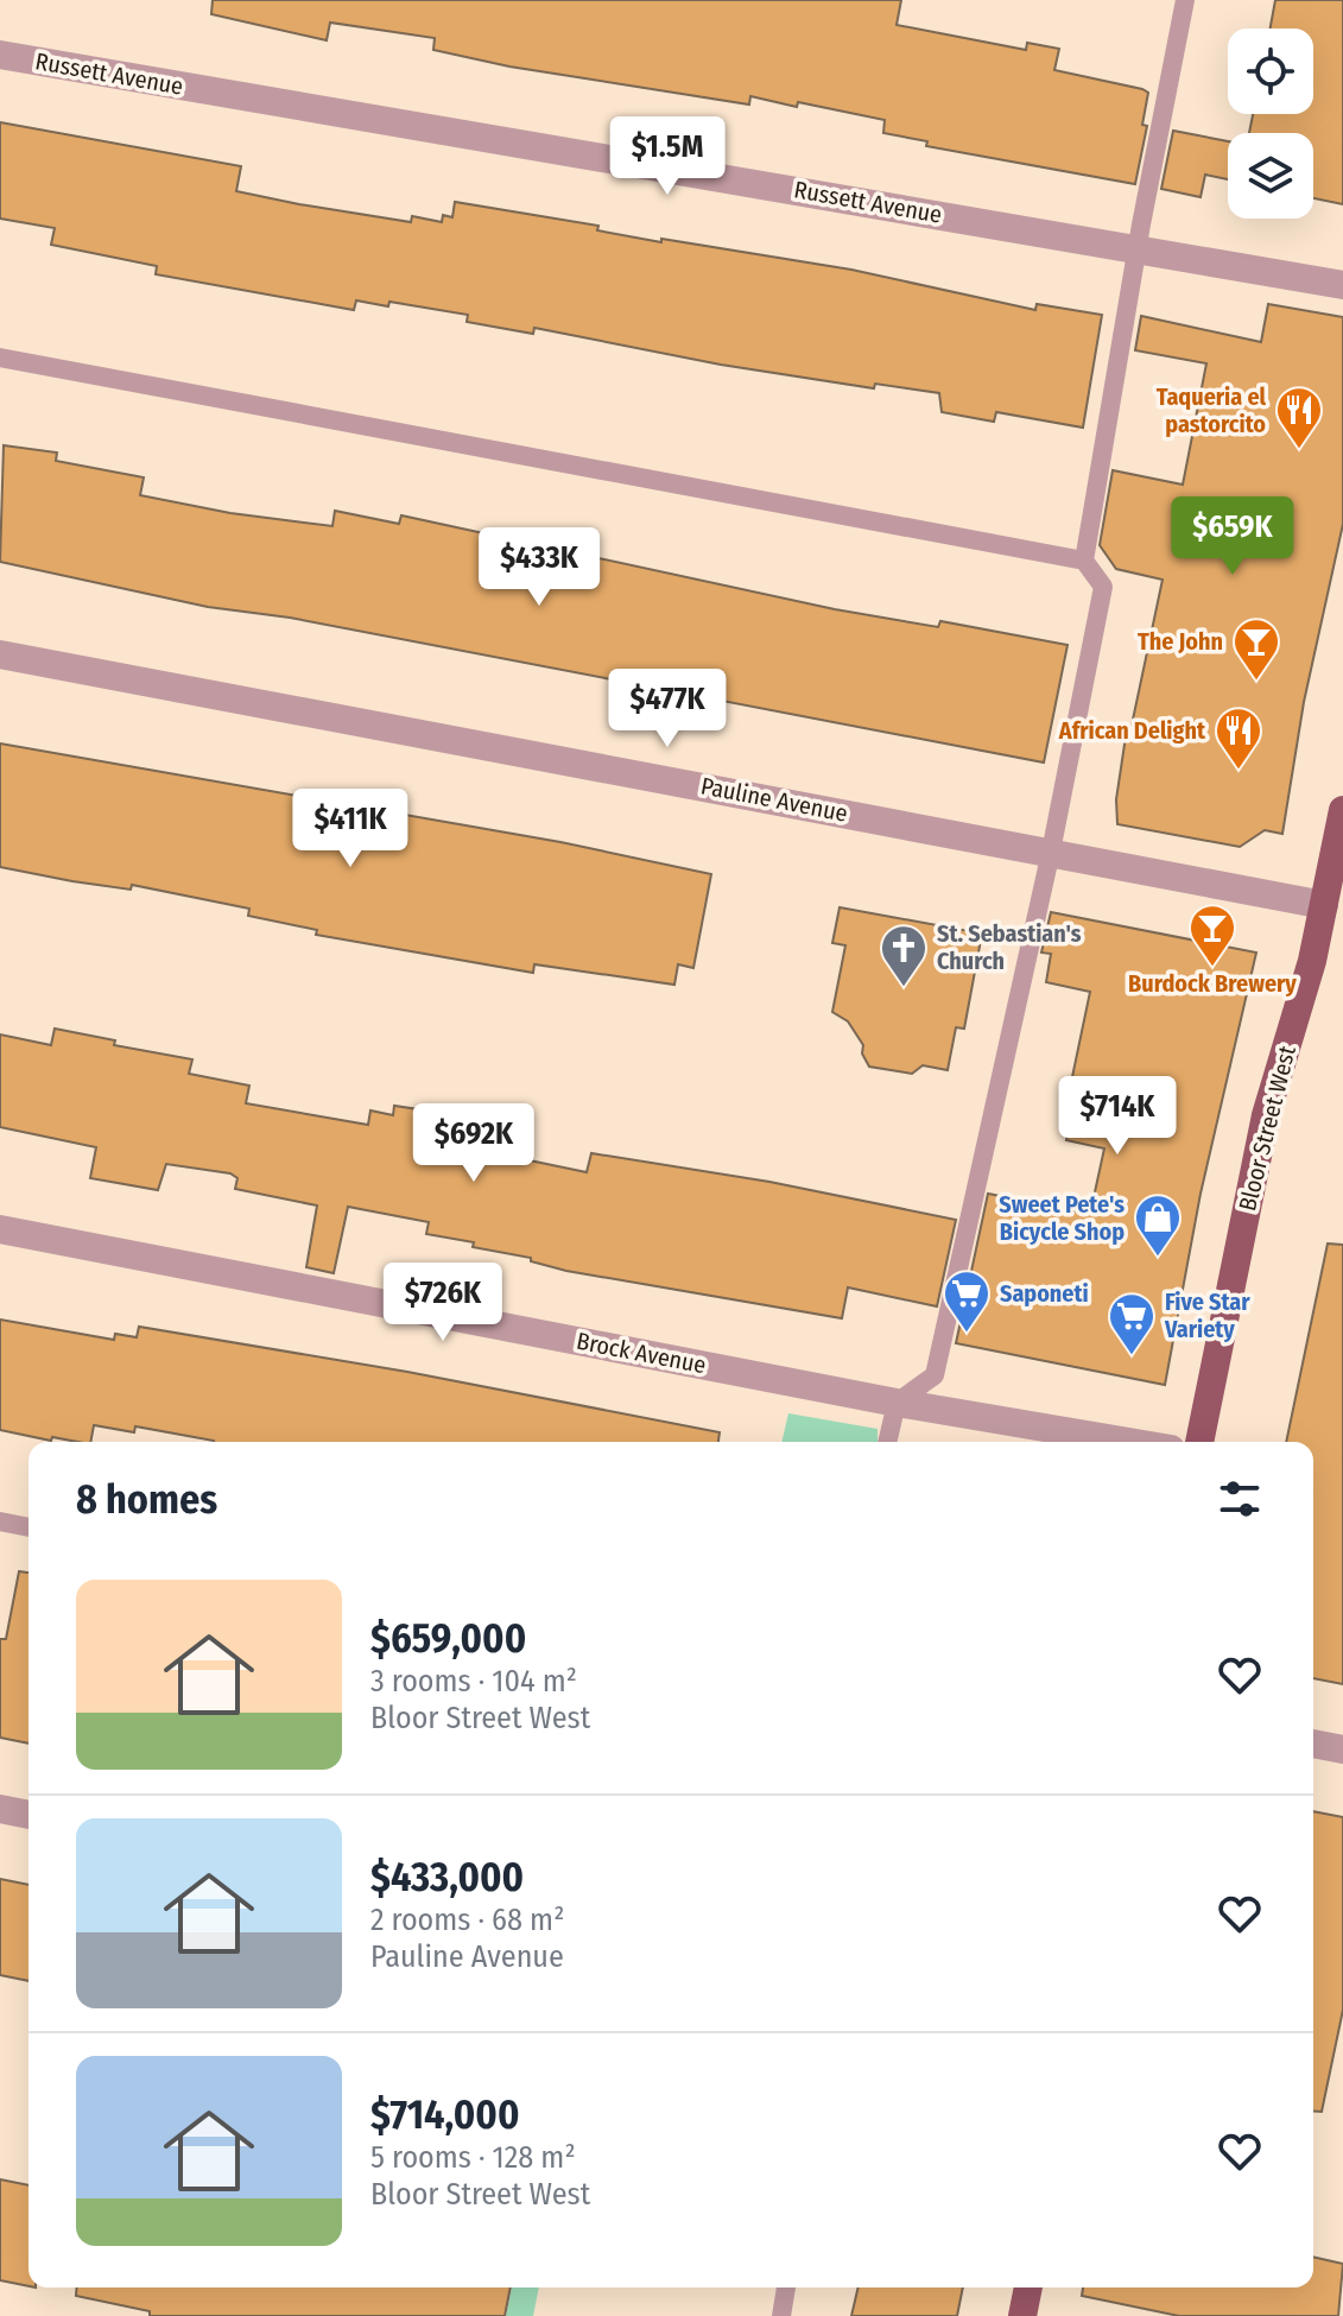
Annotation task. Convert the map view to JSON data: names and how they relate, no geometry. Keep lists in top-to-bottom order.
{
  "streets": {
    "main road": ["Bloor Street West"],
    "street": ["Russett Avenue", "Pauline Avenue", "Brock Avenue"]
  },
  "crossings": [
    ["Pauline Avenue", "Bloor Street West"]
  ],
  "places": {
    "restaurant": ["Taqueria el pastorcito", "African Delight"],
    "bar": ["The John", "Burdock Brewery"],
    "church": ["St. Sebastian's Church"],
    "shop": ["Sweet Pete's Bicycle Shop"],
    "supermarket": ["Saponeti", "Five Star Variety"]
  },
  "page": {
    "price": [
      "$1.5M",
      "$659K",
      "$433K",
      "$477K",
      "$411K",
      "$714K",
      "$692K",
      "$726K"
    ],
    "heading": "8 homes",
    "list": [
      {
        "name": "$659,000",
        "note": "3 rooms · 104 m² · Bloor Street West"
      },
      {
        "name": "$433,000",
        "note": "2 rooms · 68 m² · Pauline Avenue"
      },
      {
        "name": "$714,000",
        "note": "5 rooms · 128 m² · Bloor Street West"
      }
    ]
  }
}
